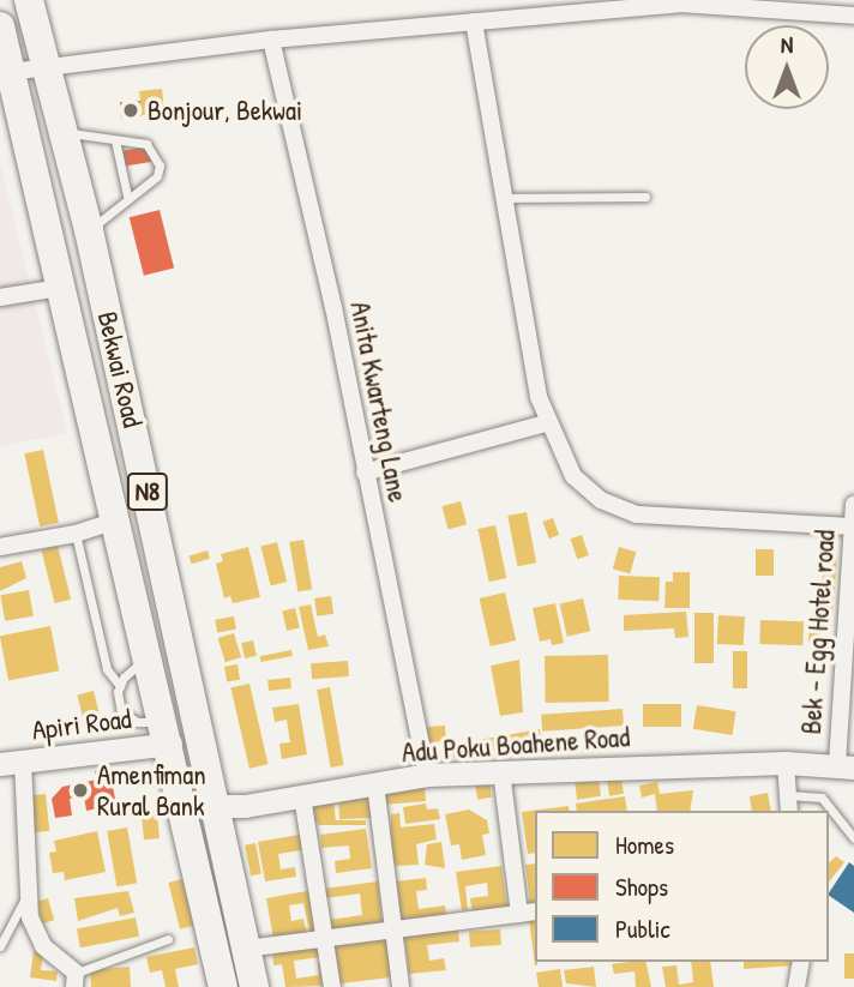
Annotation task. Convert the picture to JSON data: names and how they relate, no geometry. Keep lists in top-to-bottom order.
{
  "streets": {
    "highway": ["Bekwai Road", "N8"],
    "street": [
      "Anita Kwarteng Lane",
      "Bek - Egg Hotel road",
      "Apiri Road",
      "Adu Poku Boahene Road"
    ]
  },
  "crossings": [
    ["Bekwai Road", "Apiri Road"],
    ["Bekwai Road", "Adu Poku Boahene Road"],
    ["Anita Kwarteng Lane", "Adu Poku Boahene Road"],
    ["Bek - Egg Hotel road", "Adu Poku Boahene Road"]
  ],
  "places": ["Bonjour, Bekwai", "Amenfiman Rural Bank"],
  "legend": ["Homes", "Shops", "Public"],
  "north": "top"
}
